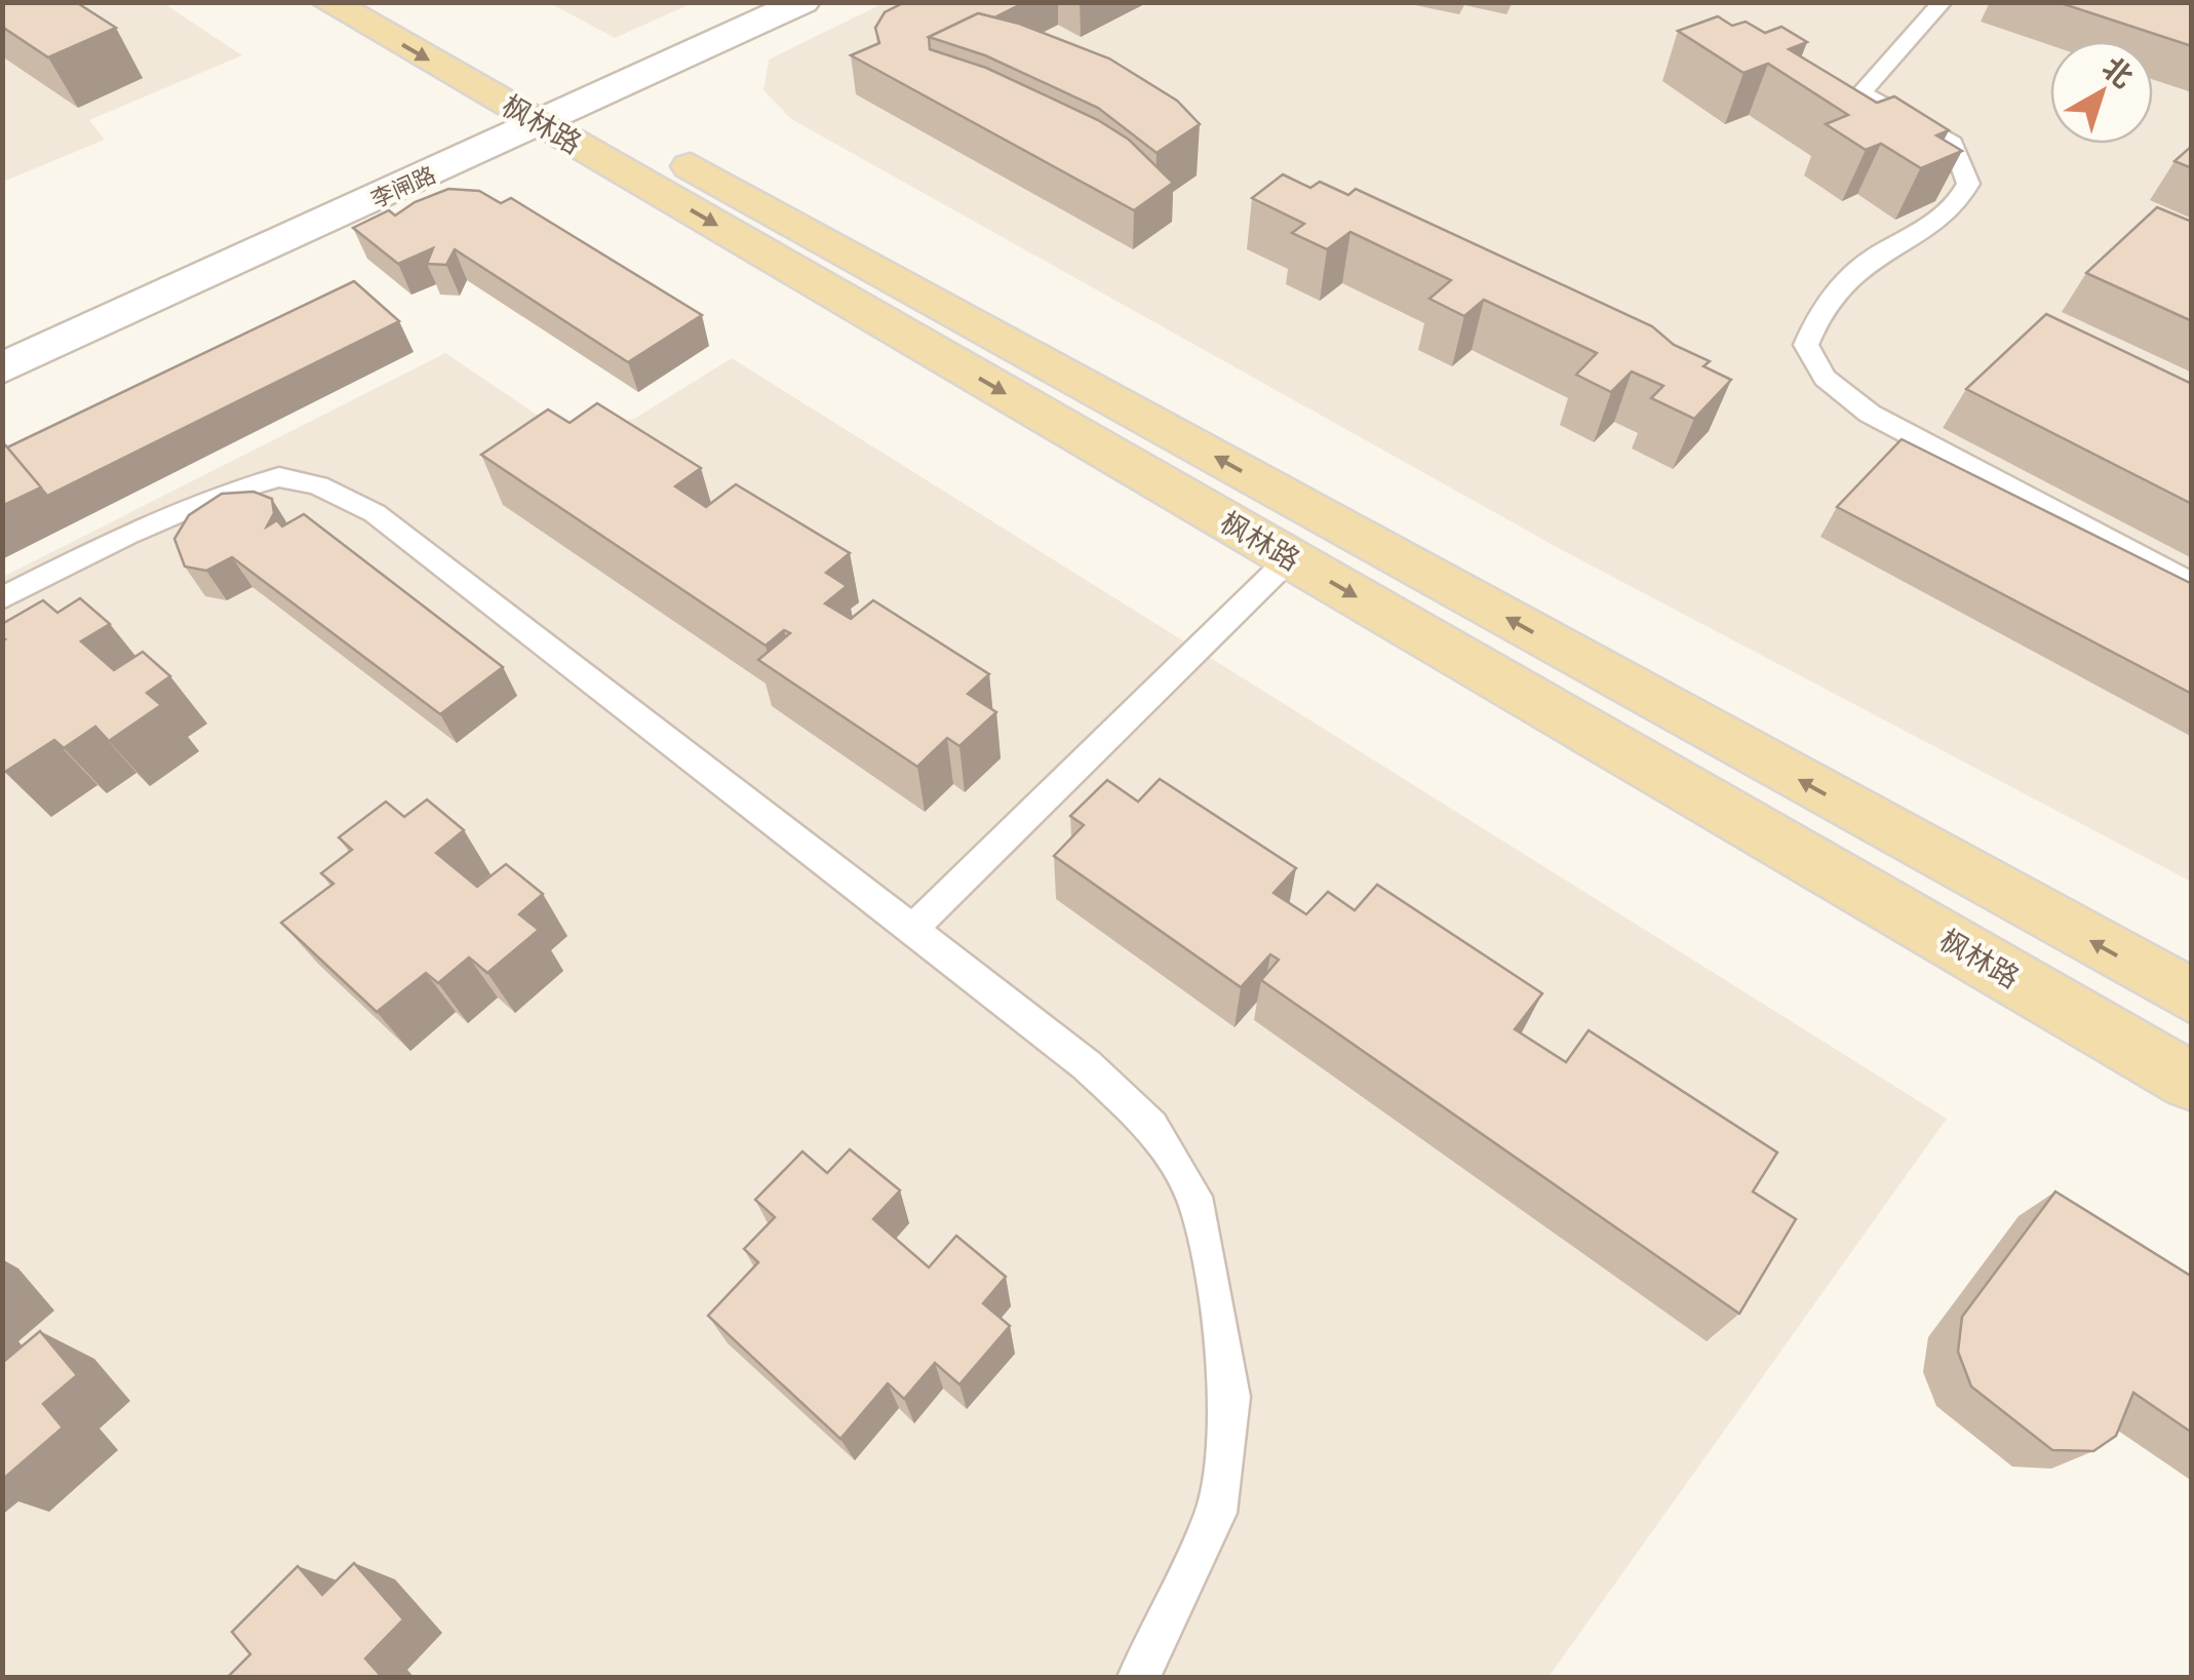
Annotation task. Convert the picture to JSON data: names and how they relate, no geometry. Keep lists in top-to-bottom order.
{
  "streets": {
    "main road": ["枫林路"],
    "street": ["李闸路"]
  },
  "crossings": [
    ["枫林路", "李闸路"]
  ],
  "north": "top right"
}
